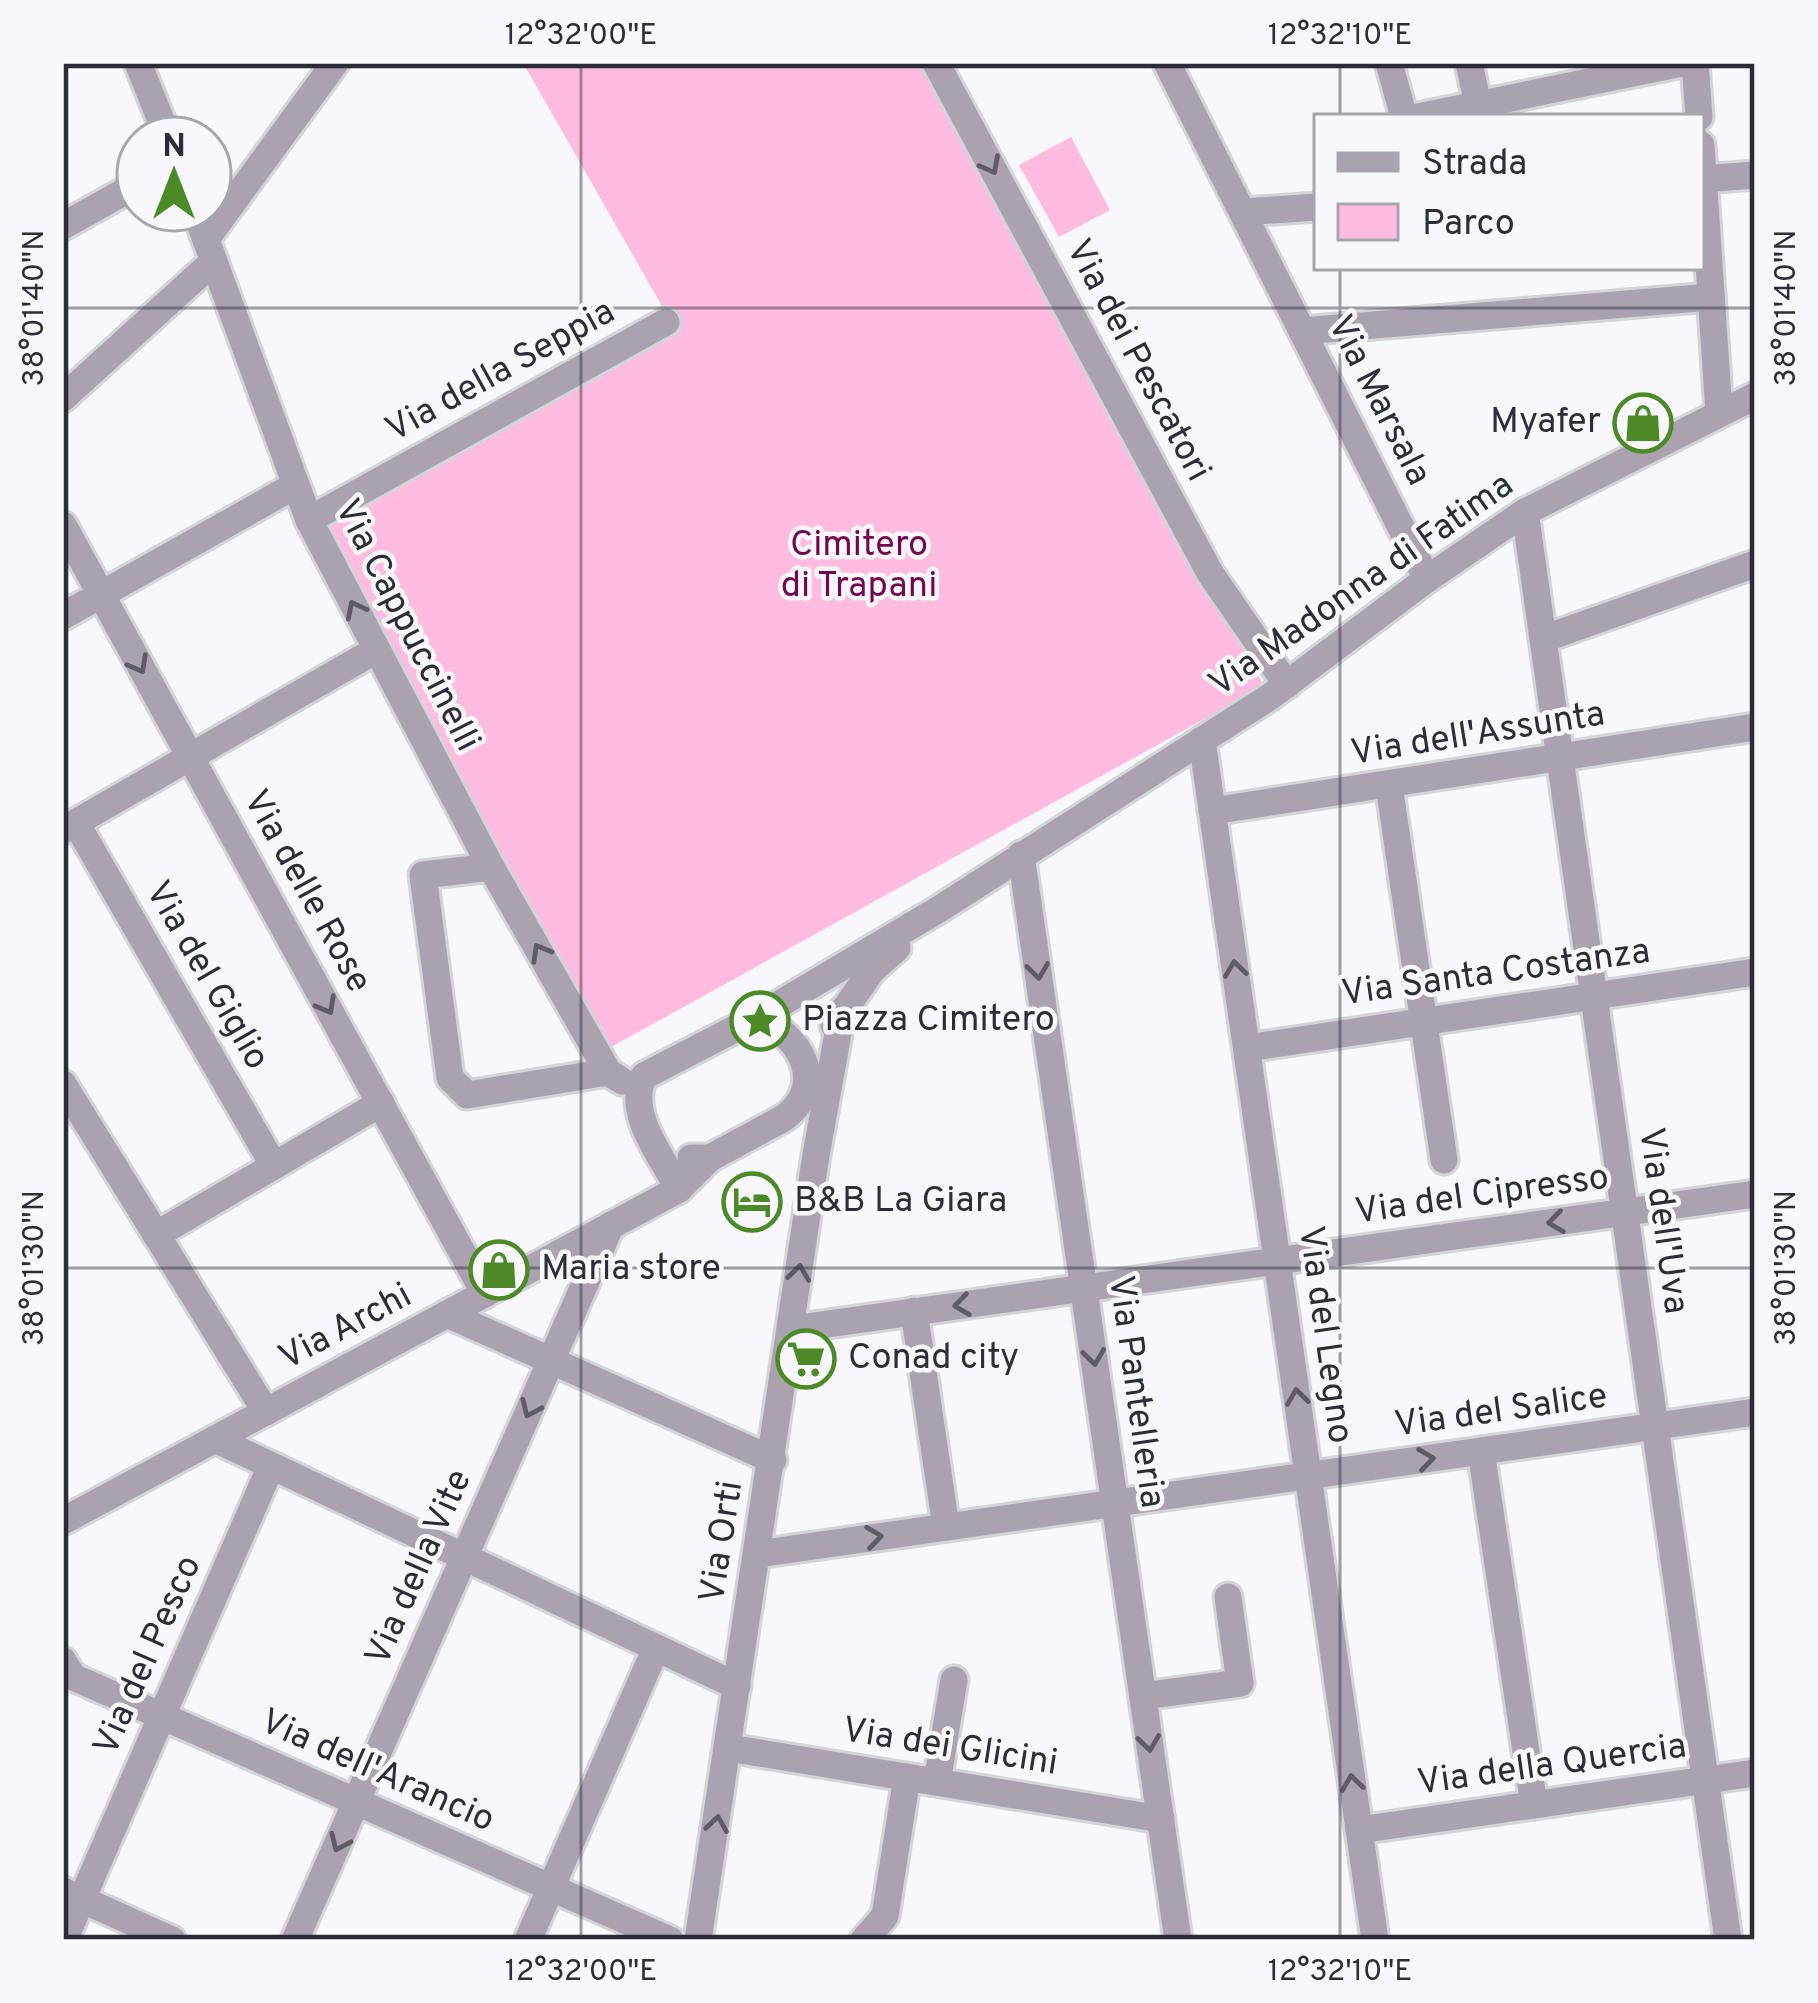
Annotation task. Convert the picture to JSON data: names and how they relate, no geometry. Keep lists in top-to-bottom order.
{
  "streets": {
    "street": [
      "Via dei Pescatori",
      "Via della Seppia",
      "Via Marsala",
      "Via Madonna di Fatima",
      "Via Cappuccinelli",
      "Via dell'Assunta",
      "Via delle Rose",
      "Via Santa Costanza",
      "Via del Giglio",
      "Via del Cipresso",
      "Via dell'Uva",
      "Via Archi",
      "Via del Legno",
      "Via Pantelleria",
      "Via del Salice",
      "Via Orti",
      "Via della Vite",
      "Via del Pesco",
      "Via dei Glicini",
      "Via della Quercia",
      "Via dell'Arancio"
    ]
  },
  "crossings": [
    ["Via dei Pescatori", "Via Madonna di Fatima"],
    ["Via della Seppia", "Via Cappuccinelli"],
    ["Via Marsala", "Via Madonna di Fatima"],
    ["Via Madonna di Fatima", "Via dell'Uva"],
    ["Via Madonna di Fatima", "Via del Legno"],
    ["Via Madonna di Fatima", "Via Pantelleria"],
    ["Via dell'Assunta", "Via dell'Uva"],
    ["Via dell'Assunta", "Via del Legno"],
    ["Via delle Rose", "Via Archi"],
    ["Via Santa Costanza", "Via dell'Uva"],
    ["Via Santa Costanza", "Via del Legno"],
    ["Via del Cipresso", "Via dell'Uva"],
    ["Via del Cipresso", "Via del Legno"],
    ["Via del Cipresso", "Via Pantelleria"],
    ["Via del Cipresso", "Via Orti"],
    ["Via dell'Uva", "Via del Salice"],
    ["Via dell'Uva", "Via della Quercia"],
    ["Via Archi", "Via della Vite"],
    ["Via del Legno", "Via del Salice"],
    ["Via del Legno", "Via della Quercia"],
    ["Via Pantelleria", "Via del Salice"],
    ["Via Pantelleria", "Via dei Glicini"],
    ["Via del Salice", "Via Orti"],
    ["Via Orti", "Via dei Glicini"],
    ["Via della Vite", "Via dell'Arancio"],
    ["Via del Pesco", "Via dell'Arancio"]
  ],
  "one_way": [
    "Via dei Pescatori",
    "Via Cappuccinelli",
    "Via delle Rose",
    "Via del Cipresso",
    "Via del Salice",
    "Via della Vite"
  ],
  "parks": ["Cimitero di Trapani"],
  "places": {
    "shop": ["Myafer", "Maria store"],
    "place": ["Piazza Cimitero"],
    "hotel": ["B&B La Giara"],
    "supermarket": ["Conad city"]
  },
  "legend": ["Strada", "Parco"],
  "north": "top",
  "coordinates": [
    "12°32'00\"E",
    "12°32'10\"E",
    "38°01'40\"N",
    "38°01'30\"N"
  ]
}
